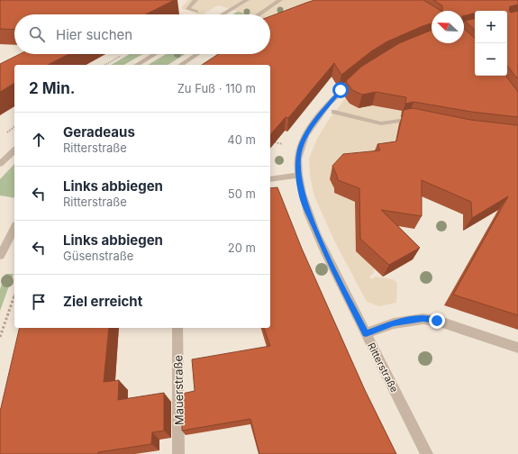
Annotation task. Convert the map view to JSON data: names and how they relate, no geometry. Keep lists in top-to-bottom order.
{
  "streets": {
    "street": ["Ritterstraße", "Mauerstraße"]
  },
  "north": "top left",
  "page": {
    "map_buttons": ["+", "−"],
    "search": "Hier suchen",
    "heading": ["2 Min.", "Zu Fuß · 110 m"],
    "list": [
      ["Geradeaus", "Ritterstraße", "40 m"],
      ["Links abbiegen", "Ritterstraße", "50 m"],
      ["Links abbiegen", "Güsenstraße", "20 m"],
      "Ziel erreicht"
    ]
  }
}
